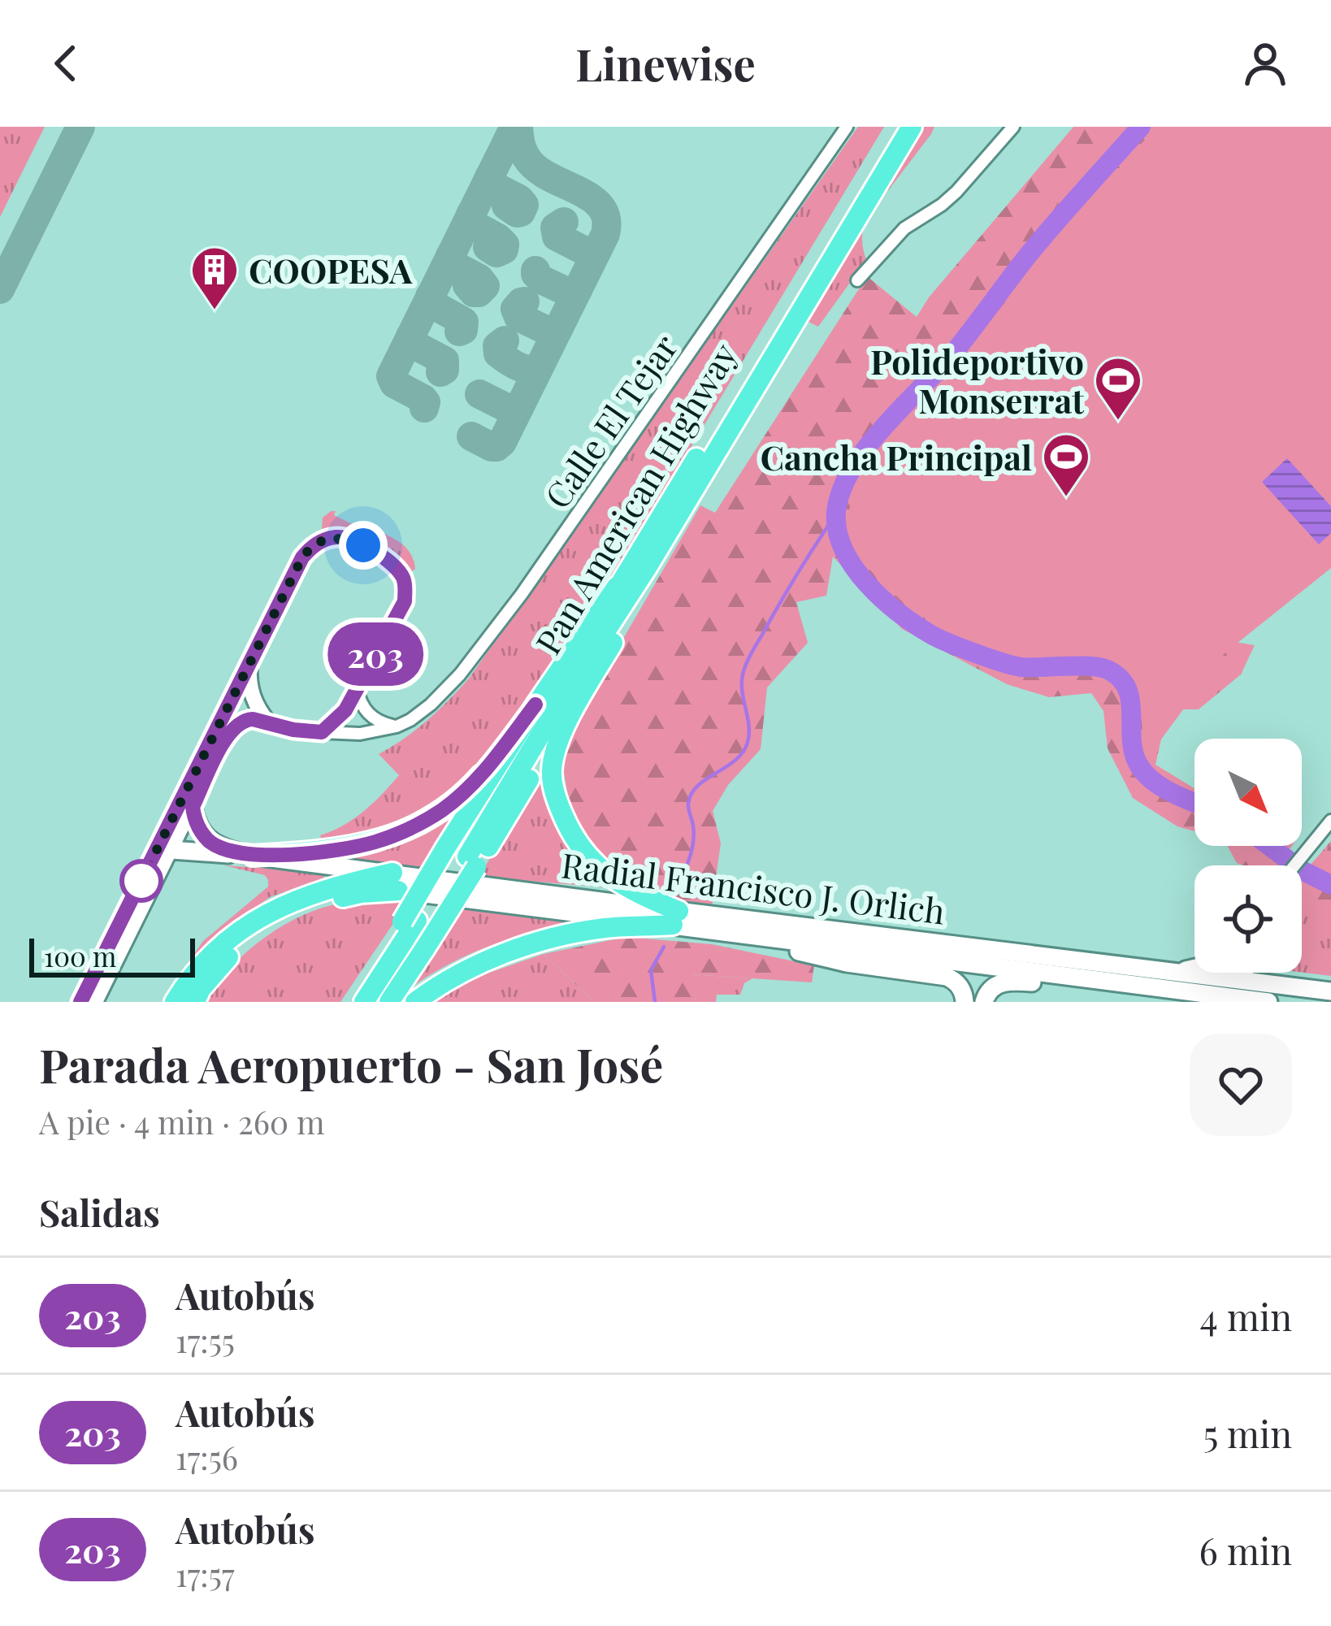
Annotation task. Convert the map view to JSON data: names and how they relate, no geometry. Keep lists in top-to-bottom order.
{
  "streets": {
    "highway": ["Pan American Highway"],
    "main road": ["Radial Francisco J. Orlich"],
    "street": ["Calle El Tejar"]
  },
  "places": {
    "building": ["COOPESA"],
    "sports": ["Polideportivo Monserrat", "Cancha Principal"]
  },
  "lines": ["bus line 203"],
  "scale_bar": "100 m",
  "north": "bottom right",
  "page": {
    "header": "Linewise",
    "on_map": "203",
    "scale": "100 m",
    "heading": [
      ["Parada Aeropuerto - San José", "A pie · 4 min · 260 m"],
      "Salidas"
    ],
    "list": [
      {
        "mark": "203",
        "name": "Autobús",
        "note": "17:55",
        "value": "4 min"
      },
      {
        "mark": "203",
        "name": "Autobús",
        "note": "17:56",
        "value": "5 min"
      },
      {
        "mark": "203",
        "name": "Autobús",
        "note": "17:57",
        "value": "6 min"
      }
    ]
  }
}
